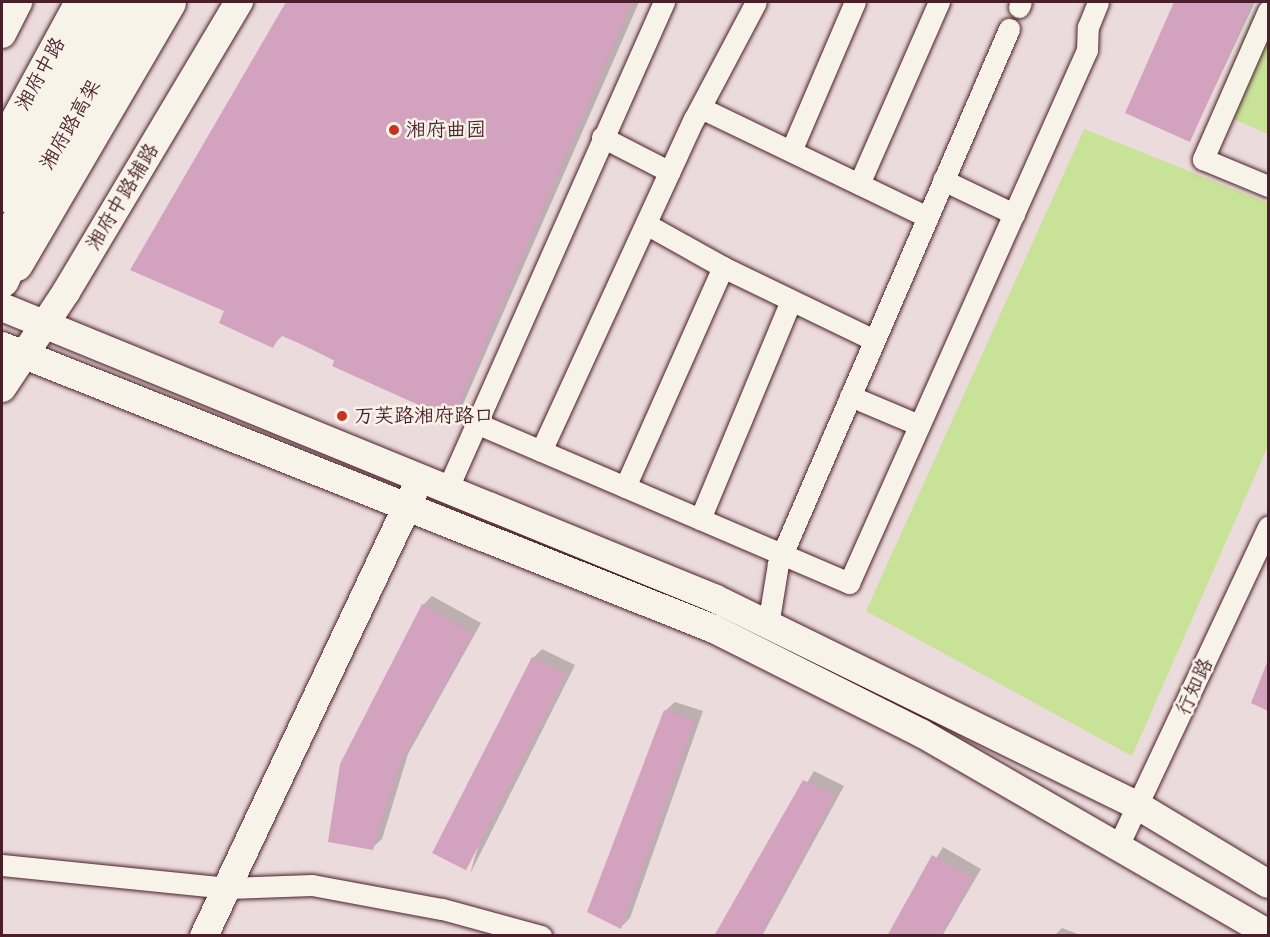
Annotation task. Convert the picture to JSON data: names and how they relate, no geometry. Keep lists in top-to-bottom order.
{
  "streets": {
    "main road": ["湘府中路", "湘府路高架", "湘府中路辅路"],
    "street": ["行知路"]
  },
  "places": ["湘府曲园", "万芙路湘府路口"]
}
